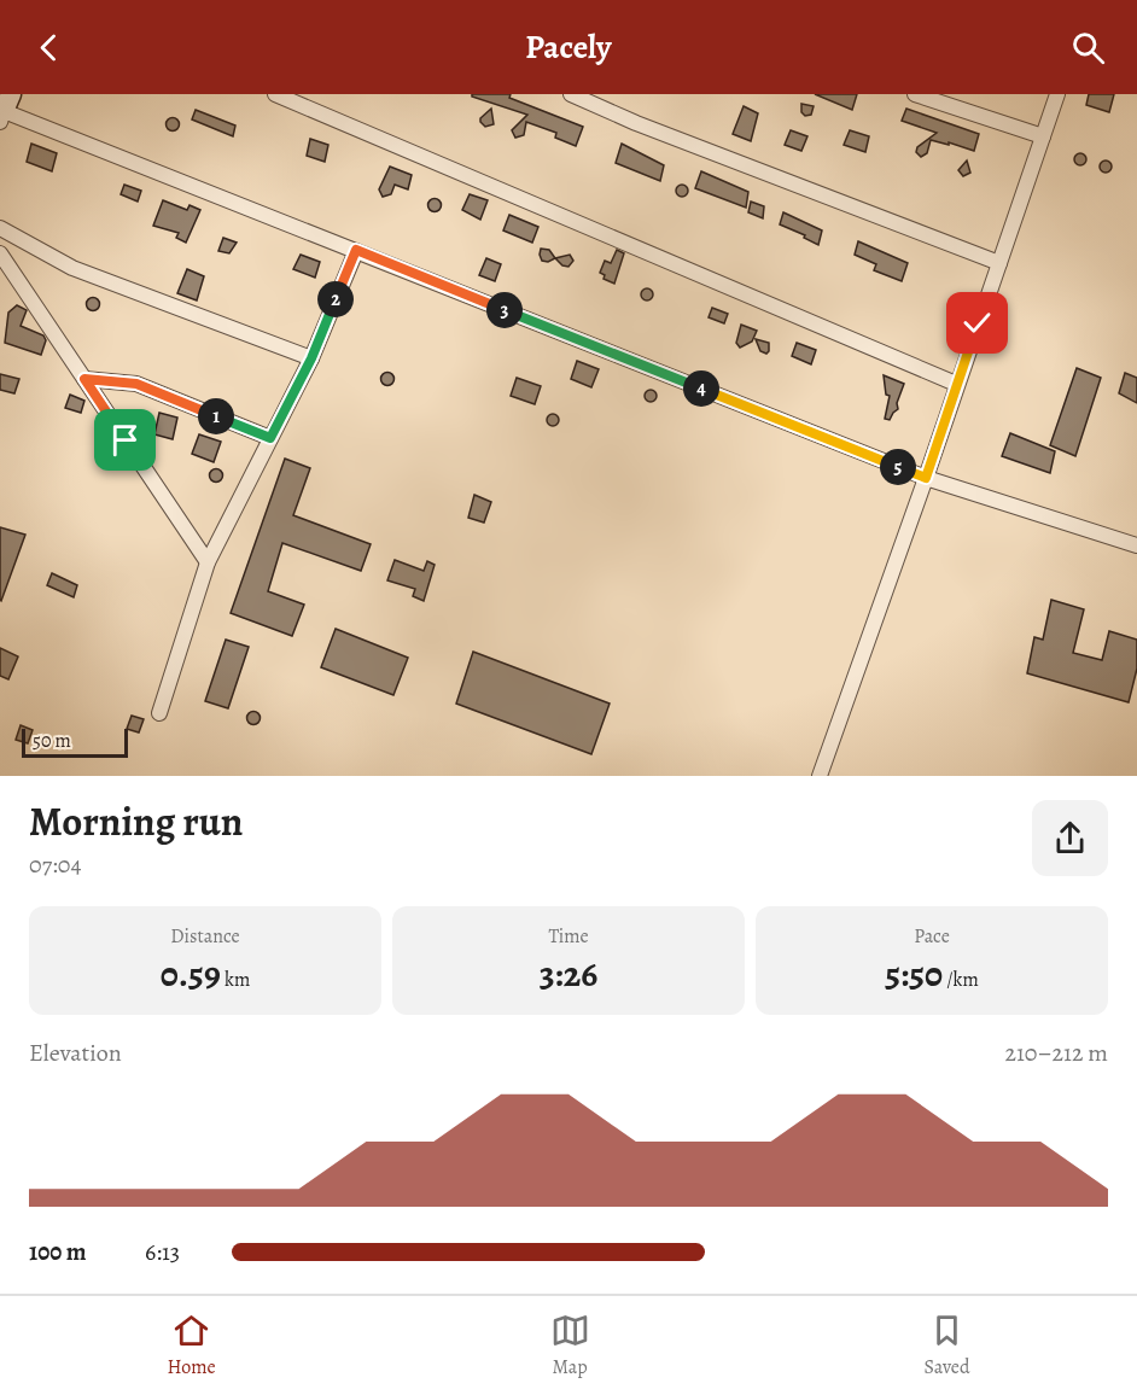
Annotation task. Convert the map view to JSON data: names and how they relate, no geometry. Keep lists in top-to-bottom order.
{
  "scale_bar": "50 m",
  "page": {
    "header": "Pacely",
    "pins": [
      "2",
      "3",
      "4",
      "1",
      "5"
    ],
    "scale": "50 m",
    "heading": ["Morning run", "07:04"],
    "stats": [
      ["Distance", "0.59 km"],
      ["Time", "3:26"],
      ["Pace", "5:50 /km"]
    ],
    "chart": ["Elevation", "210–212 m"],
    "list": [
      {
        "name": "100 m",
        "note": "6:13"
      }
    ],
    "tabs": ["Home", "Map", "Saved"]
  }
}
